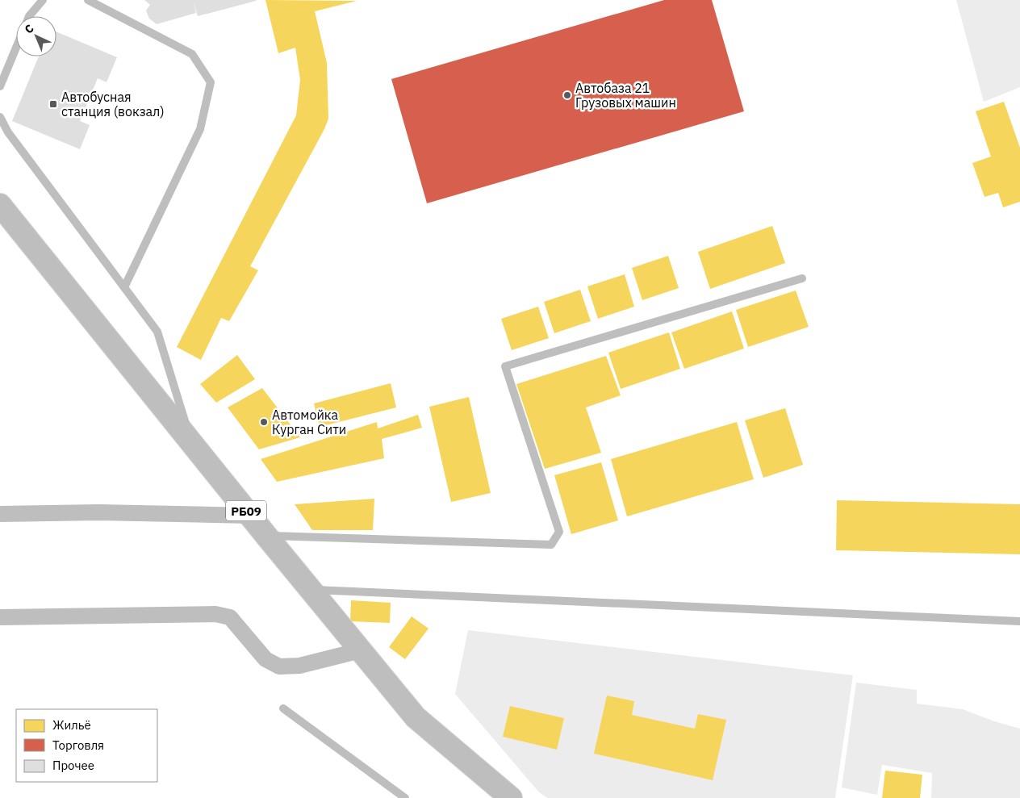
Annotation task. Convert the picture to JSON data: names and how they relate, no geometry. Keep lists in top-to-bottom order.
{
  "streets": {
    "highway": ["РБ09"]
  },
  "places": {
    "other": ["Автобаза 21 Грузовых машин", "Автомойка Курган Сити"],
    "transit": ["Автобусная станция (вокзал)"]
  },
  "legend": ["Жильё", "Торговля", "Прочее"],
  "north": "top left"
}
